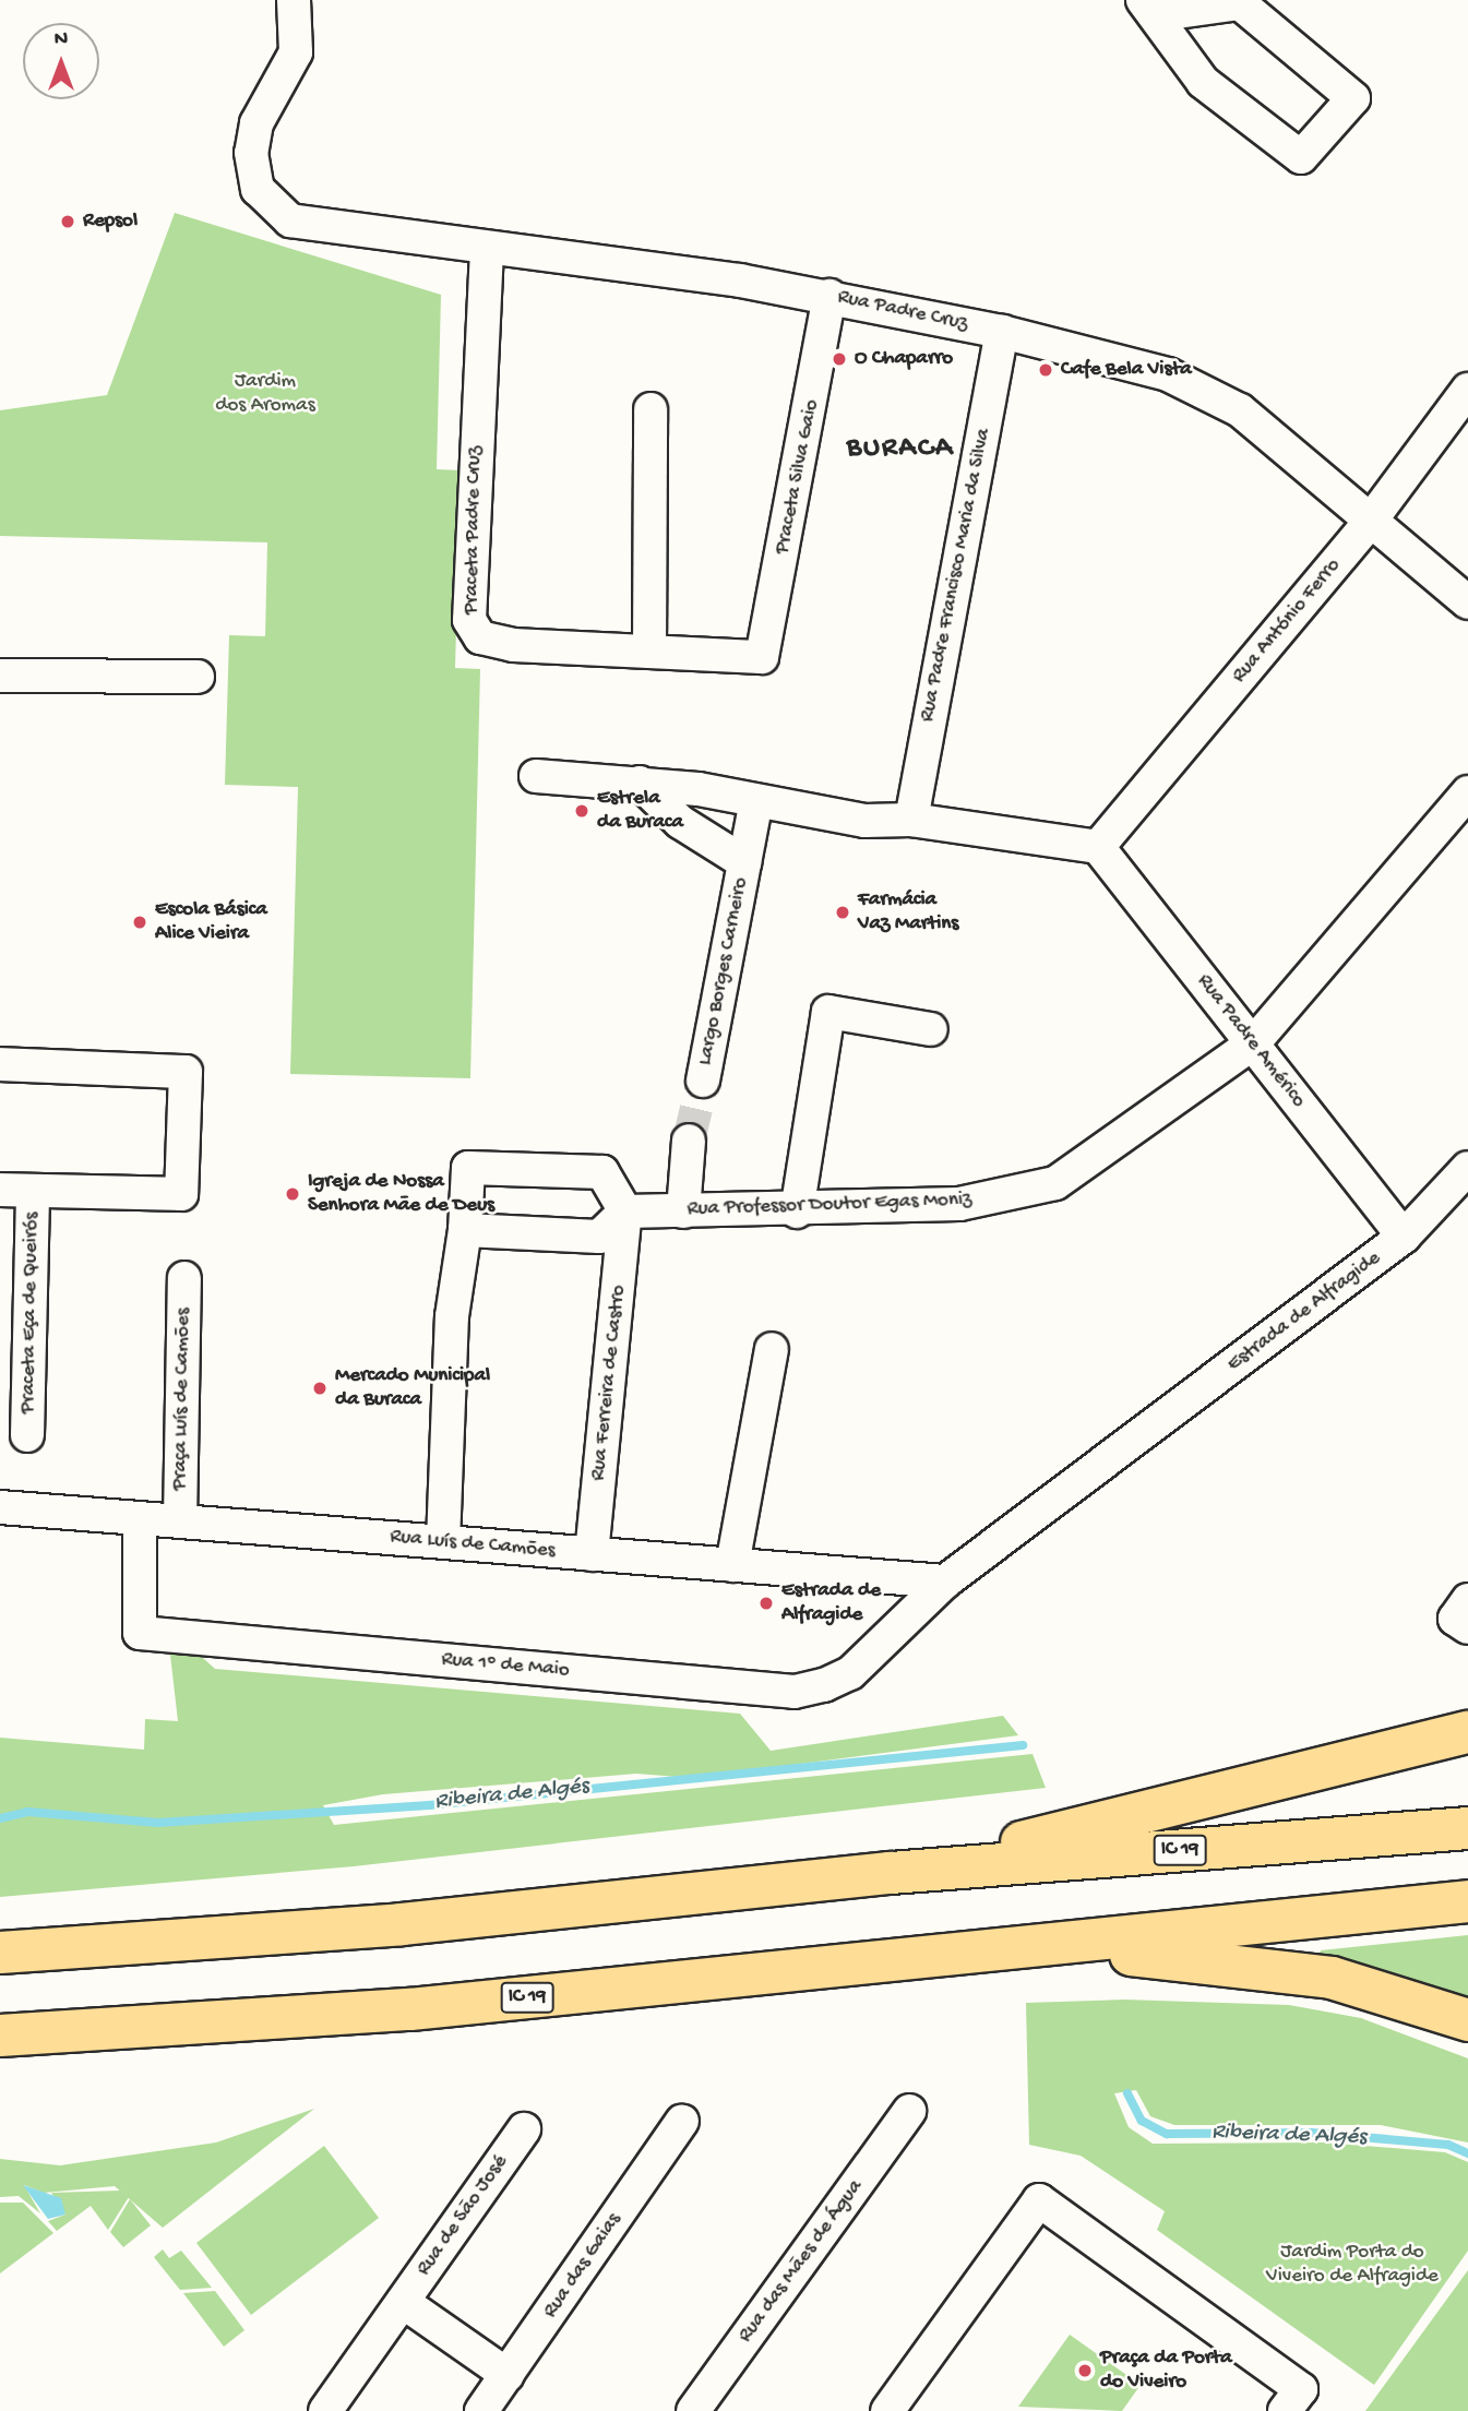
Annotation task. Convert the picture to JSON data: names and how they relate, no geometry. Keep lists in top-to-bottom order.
{
  "streets": {
    "highway": ["IC 19"],
    "street": [
      "Rua Padre Cruz",
      "Praceta Silva Gaio",
      "Praceta Padre Cruz",
      "Rua Padre Francisco Maria da Silva",
      "Rua António Ferro",
      "Largo Borges Carneiro",
      "Rua Padre Américo",
      "Rua Professor Doutor Egas Moniz",
      "Estrada de Alfragide",
      "Praceta Eça de Queirós",
      "Rua Ferreira de Castro",
      "Praça Luís de Camões",
      "Rua Luís de Camões",
      "Rua 1º de Maio",
      "Rua de São José",
      "Rua das Mães de Água",
      "Rua das Gaias"
    ]
  },
  "crossings": [
    ["Rua Padre Cruz", "Praceta Silva Gaio"],
    ["Rua Padre Cruz", "Praceta Padre Cruz"],
    ["Rua Padre Cruz", "Rua Padre Francisco Maria da Silva"],
    ["Rua Padre Cruz", "Rua António Ferro"],
    ["Praceta Silva Gaio", "Praceta Padre Cruz"],
    ["Rua António Ferro", "Rua Padre Américo"],
    ["Rua Padre Américo", "Rua Professor Doutor Egas Moniz"],
    ["Rua Padre Américo", "Estrada de Alfragide"],
    ["Rua Professor Doutor Egas Moniz", "Rua Ferreira de Castro"],
    ["Estrada de Alfragide", "Rua Luís de Camões"],
    ["Estrada de Alfragide", "Rua 1º de Maio"],
    ["Rua Ferreira de Castro", "Rua Luís de Camões"],
    ["Praça Luís de Camões", "Rua Luís de Camões"],
    ["Rua Luís de Camões", "Rua 1º de Maio"]
  ],
  "districts": ["BURACA"],
  "water": ["Ribeira de Algés"],
  "parks": ["Jardim dos Aromas", "Jardim Porta do Viveiro de Alfragide"],
  "places": [
    "Repsol",
    "O Chaparro",
    "Cafe Bela Vista",
    "Estrela da Buraca",
    "Farmácia Vaz Martins",
    "Escola Básica Alice Vieira",
    "Igreja de Nossa Senhora Mãe de Deus",
    "Mercado Municipal da Buraca",
    "Estrada de Alfragide",
    "Praça da Porta do Viveiro"
  ],
  "north": "top"
}
